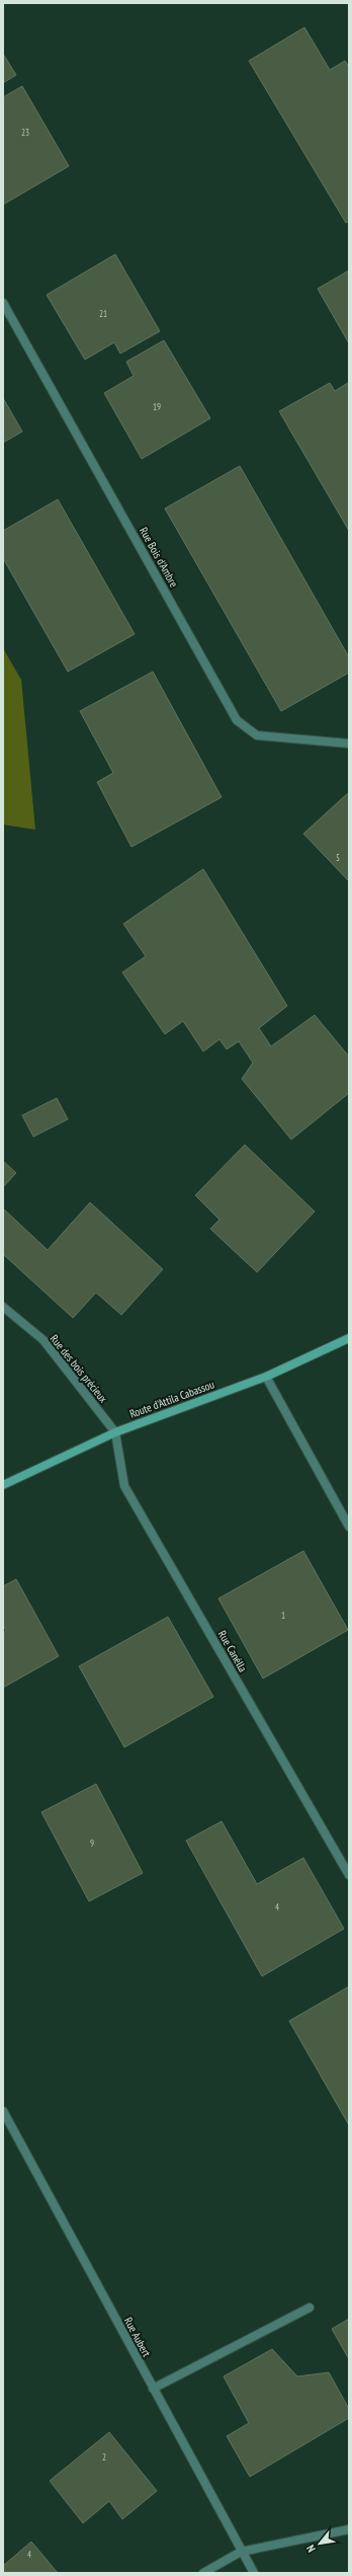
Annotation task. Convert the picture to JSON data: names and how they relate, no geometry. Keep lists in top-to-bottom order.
{
  "streets": {
    "main road": ["Route d'Attila Cabassou"],
    "street": [
      "Rue Bois d'Ambre",
      "Rue des bois précieux",
      "Rue Canélla",
      "Rue Aubert"
    ]
  },
  "crossings": [
    ["Rue des bois précieux", "Route d'Attila Cabassou"],
    ["Rue des bois précieux", "Rue Canélla"],
    ["Route d'Attila Cabassou", "Rue Canélla"]
  ],
  "house_numbers": [
    "23",
    "21",
    "19",
    "5",
    "1",
    "9",
    "4",
    "2",
    "4"
  ],
  "north": "bottom left"
}
